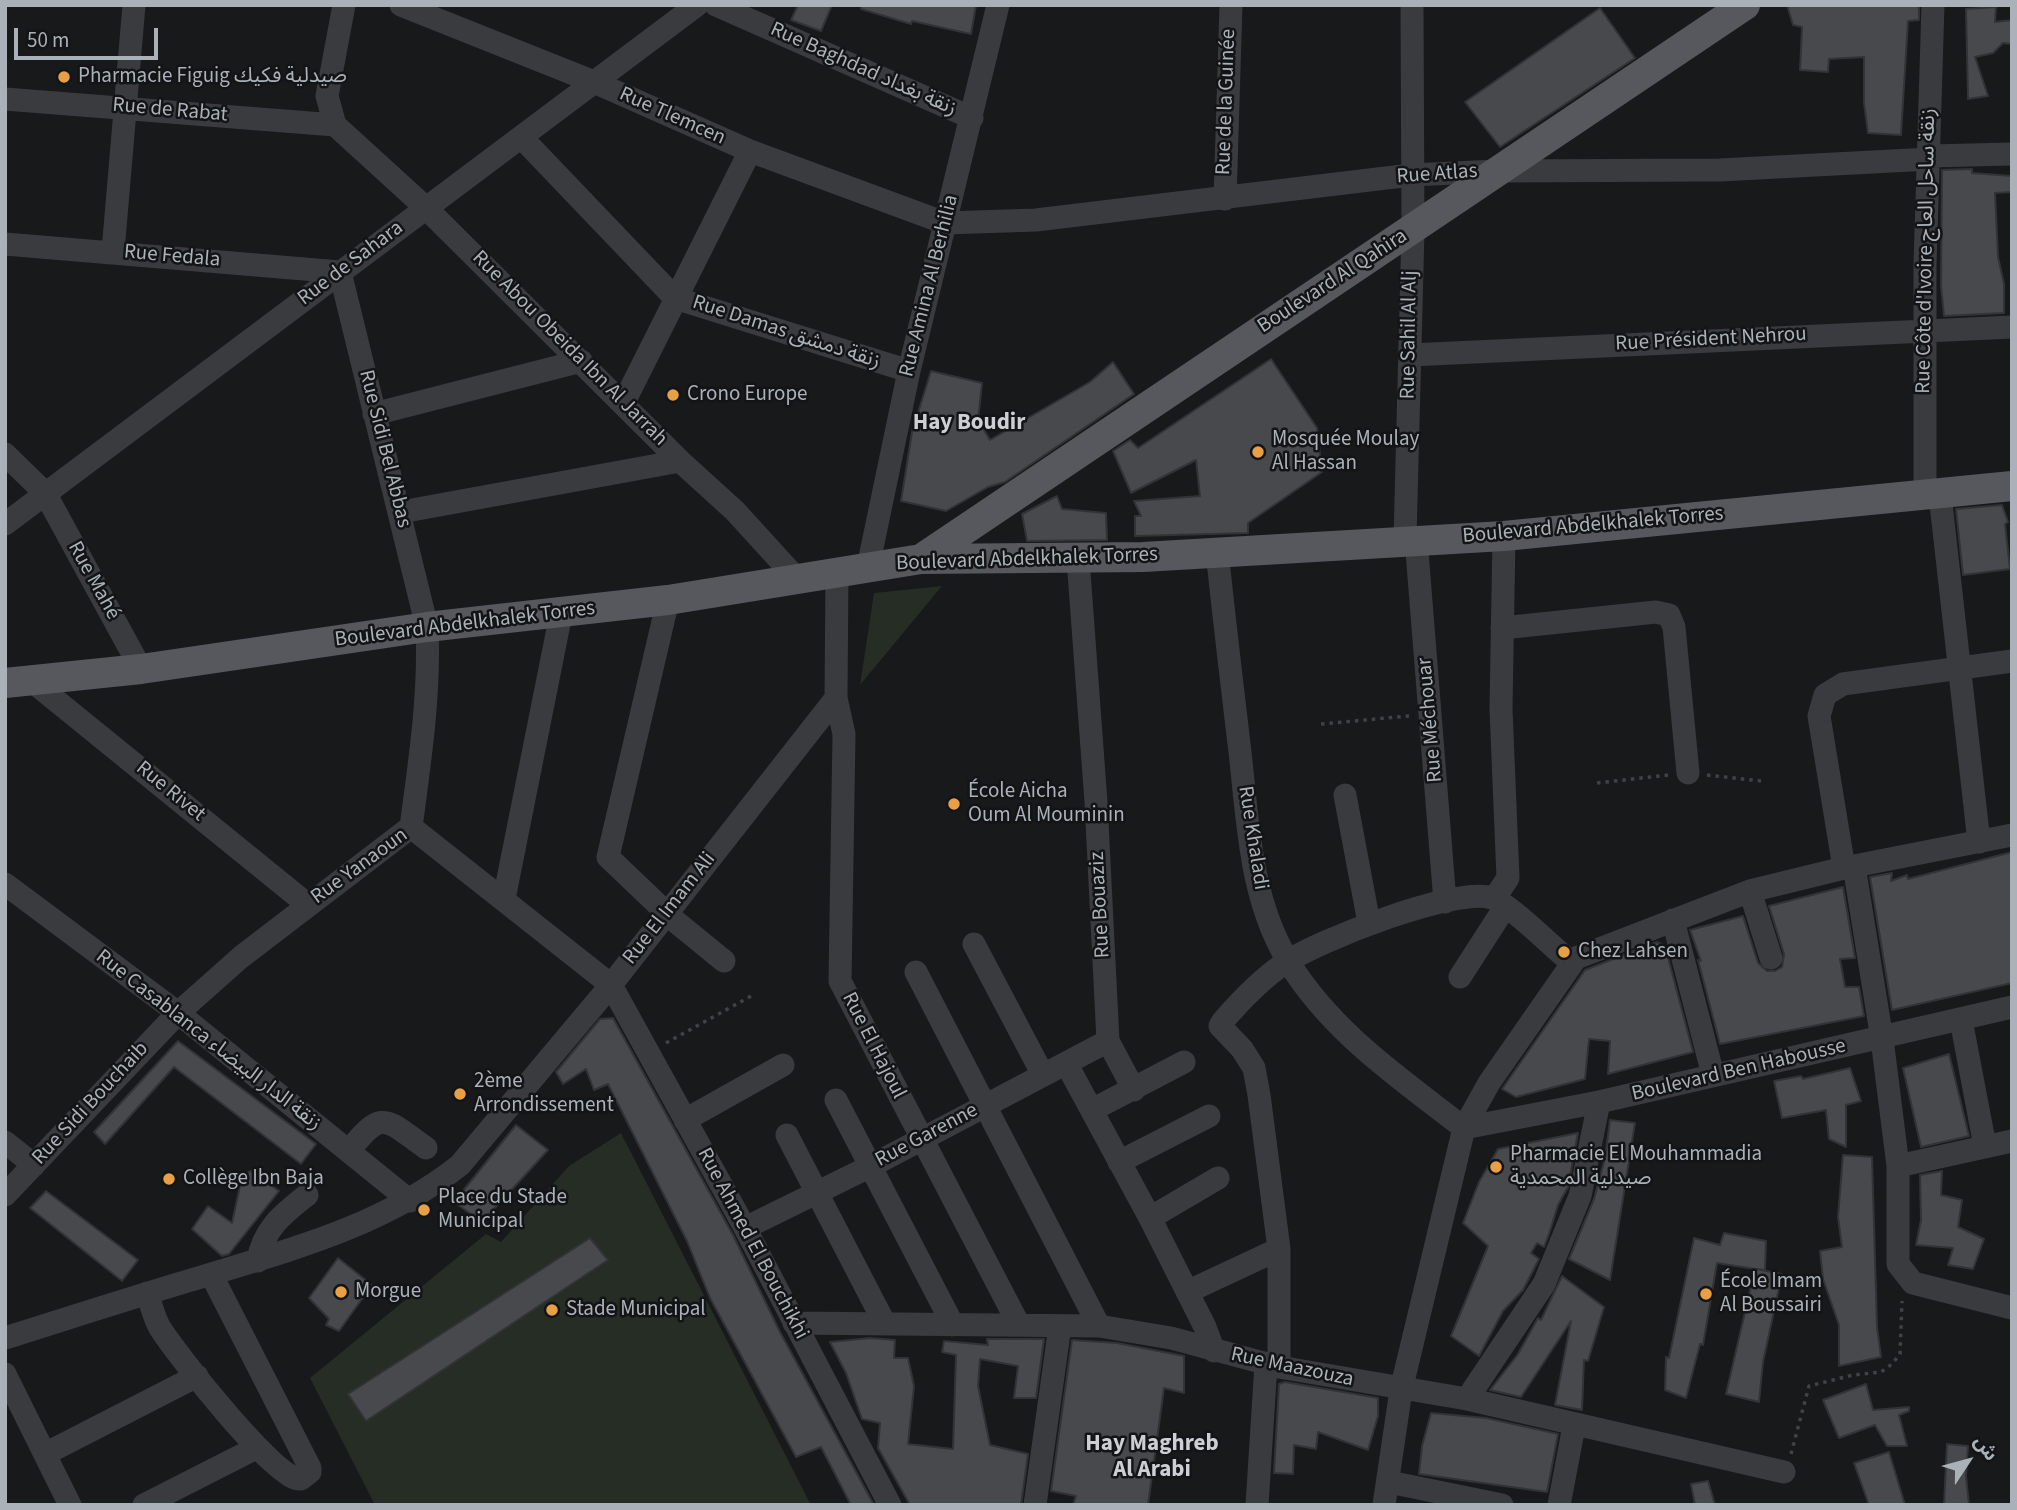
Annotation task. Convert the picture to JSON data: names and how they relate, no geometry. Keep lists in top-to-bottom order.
{
  "streets": {
    "main road": ["Boulevard Al Qahira", "Boulevard Abdelkhalek Torres"],
    "street": [
      "Rue Baghdad زنقة بغداد",
      "Rue de la Guinée",
      "Rue de Rabat",
      "Rue Tlemcen",
      "Rue Atlas",
      "Rue Côte d'Ivoire زنقة ساحل العاج",
      "Rue Fedala",
      "Rue de Sahara",
      "Rue Amina Al Berhilia",
      "Rue Damas زنقة دمشق",
      "Rue Sahil Al Alj",
      "Rue Président Nehrou",
      "Rue Abou Obeida Ibn Al Jarrah",
      "Rue Sidi Bel Abbas",
      "Rue Mahé",
      "Rue Méchouar",
      "Rue Rivet",
      "Rue Khaladi",
      "Rue Yanaoun",
      "Rue Bouaziz",
      "Rue El Imam Ali",
      "Rue Casablanca زنقة الدار البيضاء",
      "Rue El Hajoul",
      "Boulevard Ben Habousse",
      "Rue Sidi Bouchaib",
      "Rue Garenne",
      "Rue Ahmed El Bouchikhi",
      "Rue Maazouza"
    ]
  },
  "crossings": [
    ["Rue Baghdad زنقة بغداد", "Rue Amina Al Berhilia"],
    ["Rue de la Guinée", "Rue Atlas"],
    ["Rue de Rabat", "Rue Abou Obeida Ibn Al Jarrah"],
    ["Rue Tlemcen", "Rue Atlas"],
    ["Rue Tlemcen", "Rue de Sahara"],
    ["Rue Tlemcen", "Rue Amina Al Berhilia"],
    ["Rue Atlas", "Rue Côte d'Ivoire زنقة ساحل العاج"],
    ["Rue Atlas", "Boulevard Al Qahira"],
    ["Rue Atlas", "Rue Amina Al Berhilia"],
    ["Rue Atlas", "Rue Sahil Al Alj"],
    ["Rue Côte d'Ivoire زنقة ساحل العاج", "Rue Président Nehrou"],
    ["Rue Côte d'Ivoire زنقة ساحل العاج", "Boulevard Abdelkhalek Torres"],
    ["Rue Fedala", "Rue de Sahara"],
    ["Rue Fedala", "Rue Sidi Bel Abbas"],
    ["Rue de Sahara", "Rue Damas زنقة دمشق"],
    ["Rue de Sahara", "Rue Abou Obeida Ibn Al Jarrah"],
    ["Rue de Sahara", "Rue Sidi Bel Abbas"],
    ["Rue de Sahara", "Rue Mahé"],
    ["Boulevard Al Qahira", "Rue Sahil Al Alj"],
    ["Boulevard Al Qahira", "Boulevard Abdelkhalek Torres"],
    ["Rue Amina Al Berhilia", "Rue Damas زنقة دمشق"],
    ["Rue Amina Al Berhilia", "Boulevard Abdelkhalek Torres"],
    ["Rue Sahil Al Alj", "Rue Président Nehrou"],
    ["Rue Sahil Al Alj", "Boulevard Abdelkhalek Torres"],
    ["Rue Sahil Al Alj", "Rue Méchouar"],
    ["Rue Abou Obeida Ibn Al Jarrah", "Boulevard Abdelkhalek Torres"],
    ["Rue Sidi Bel Abbas", "Boulevard Abdelkhalek Torres"],
    ["Rue Sidi Bel Abbas", "Rue Yanaoun"],
    ["Boulevard Abdelkhalek Torres", "Rue Mahé"],
    ["Boulevard Abdelkhalek Torres", "Rue Méchouar"],
    ["Boulevard Abdelkhalek Torres", "Rue Rivet"],
    ["Boulevard Abdelkhalek Torres", "Rue Khaladi"],
    ["Boulevard Abdelkhalek Torres", "Rue Bouaziz"],
    ["Rue Rivet", "Rue Yanaoun"],
    ["Rue Khaladi", "Boulevard Ben Habousse"],
    ["Rue Yanaoun", "Rue El Imam Ali"],
    ["Rue Yanaoun", "Rue Casablanca زنقة الدار البيضاء"],
    ["Rue Yanaoun", "Rue Sidi Bouchaib"],
    ["Rue Yanaoun", "Rue Ahmed El Bouchikhi"],
    ["Rue Bouaziz", "Rue Garenne"],
    ["Rue El Imam Ali", "Rue Casablanca زنقة الدار البيضاء"],
    ["Rue El Imam Ali", "Rue El Hajoul"],
    ["Rue El Imam Ali", "Rue Ahmed El Bouchikhi"],
    ["Rue Casablanca زنقة الدار البيضاء", "Rue Sidi Bouchaib"],
    ["Rue El Hajoul", "Rue Garenne"],
    ["Rue El Hajoul", "Rue Maazouza"],
    ["Rue Garenne", "Rue Ahmed El Bouchikhi"],
    ["Rue Ahmed El Bouchikhi", "Rue Maazouza"]
  ],
  "districts": ["Hay Boudir", "Hay Maghreb Al Arabi"],
  "places": [
    "Pharmacie Figuig صيدلية فكيك",
    "Crono Europe",
    "Mosquée Moulay Al Hassan",
    "École Aicha Oum Al Mouminin",
    "Chez Lahsen",
    "2ème Arrondissement",
    "Pharmacie El Mouhammadia صيدلية المحمدية",
    "Collège Ibn Baja",
    "Place du Stade Municipal",
    "Morgue",
    "École Imam Al Boussairi",
    "Stade Municipal"
  ],
  "scale_bar": "50 m",
  "north": "top right"
}
